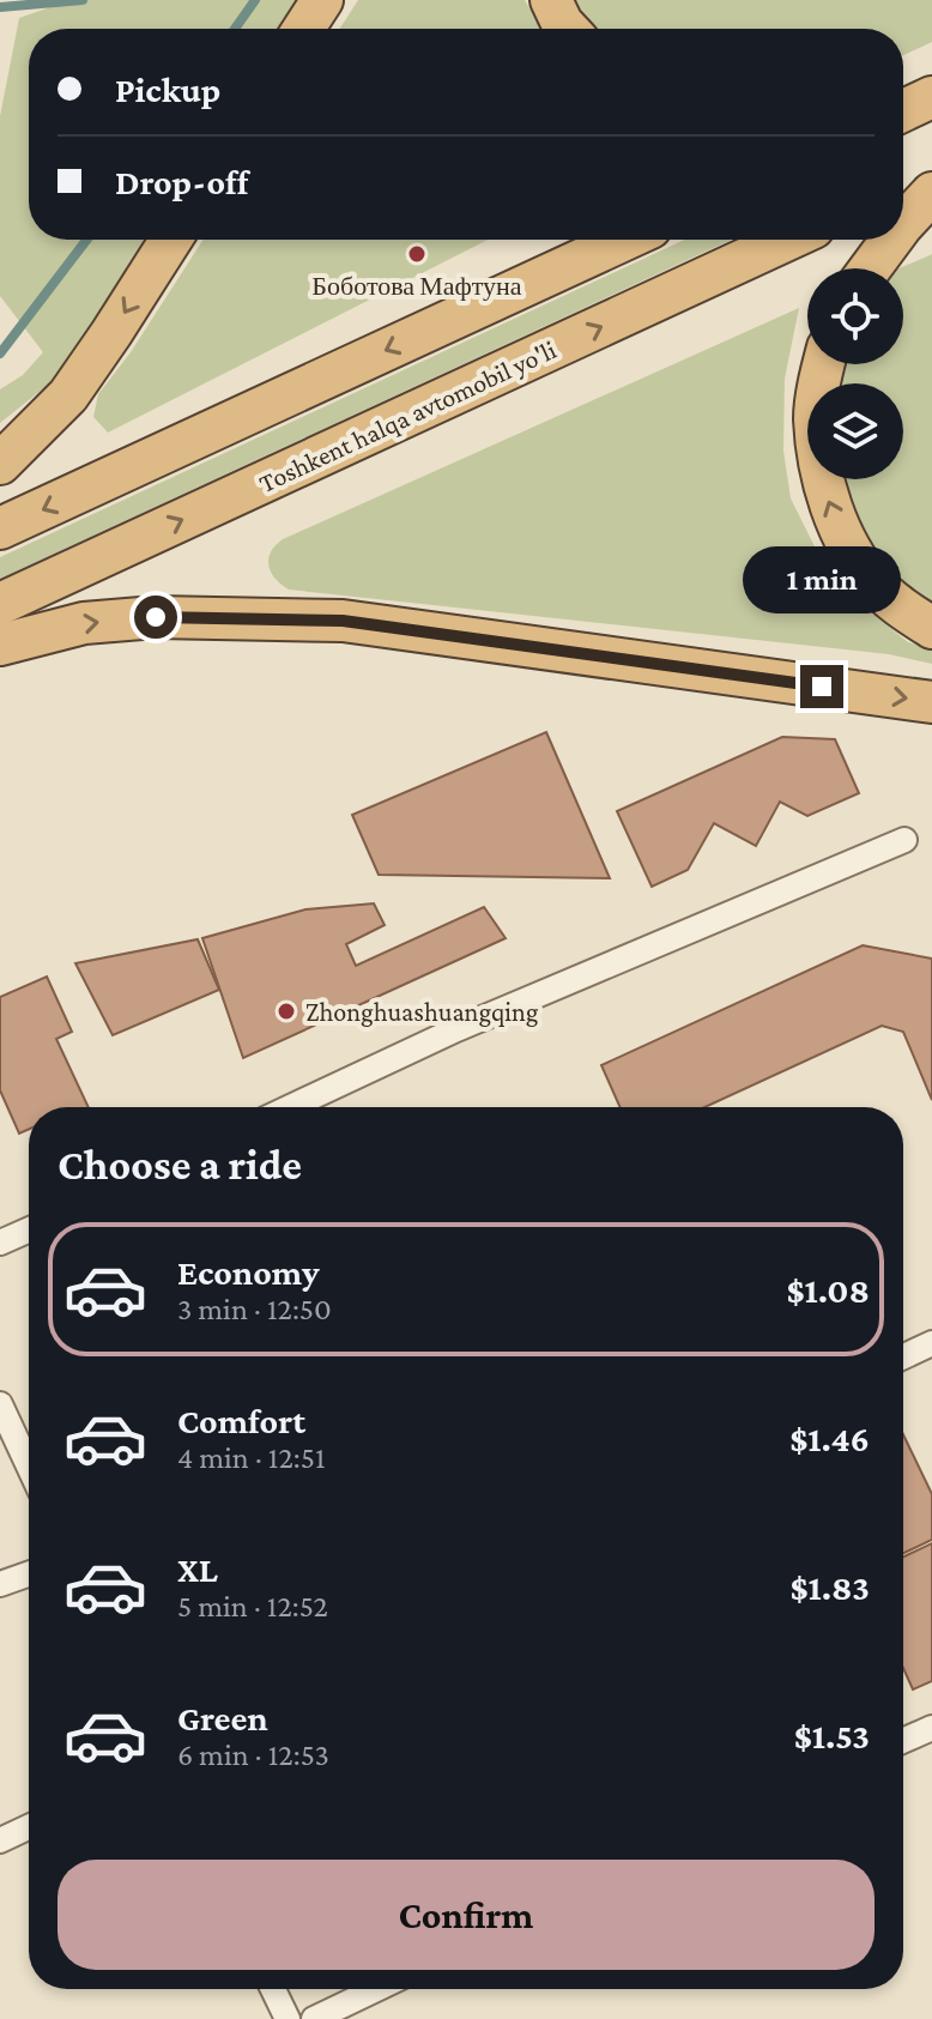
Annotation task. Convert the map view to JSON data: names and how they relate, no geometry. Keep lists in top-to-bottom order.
{
  "streets": {
    "highway": ["Toshkent halqa avtomobil yo'li"]
  },
  "places": ["Боботова Мафтуна", "Zhonghuashuangqing"],
  "page": {
    "banner": ["Pickup", "Drop-off"],
    "bubble": "1 min",
    "heading": "Choose a ride",
    "list": [
      {
        "name": "Economy",
        "note": "3 min · 12:50",
        "value": "$1.08"
      },
      {
        "name": "Comfort",
        "note": "4 min · 12:51",
        "value": "$1.46"
      },
      {
        "name": "XL",
        "note": "5 min · 12:52",
        "value": "$1.83"
      },
      {
        "name": "Green",
        "note": "6 min · 12:53",
        "value": "$1.53"
      }
    ],
    "buttons": "Confirm"
  }
}
